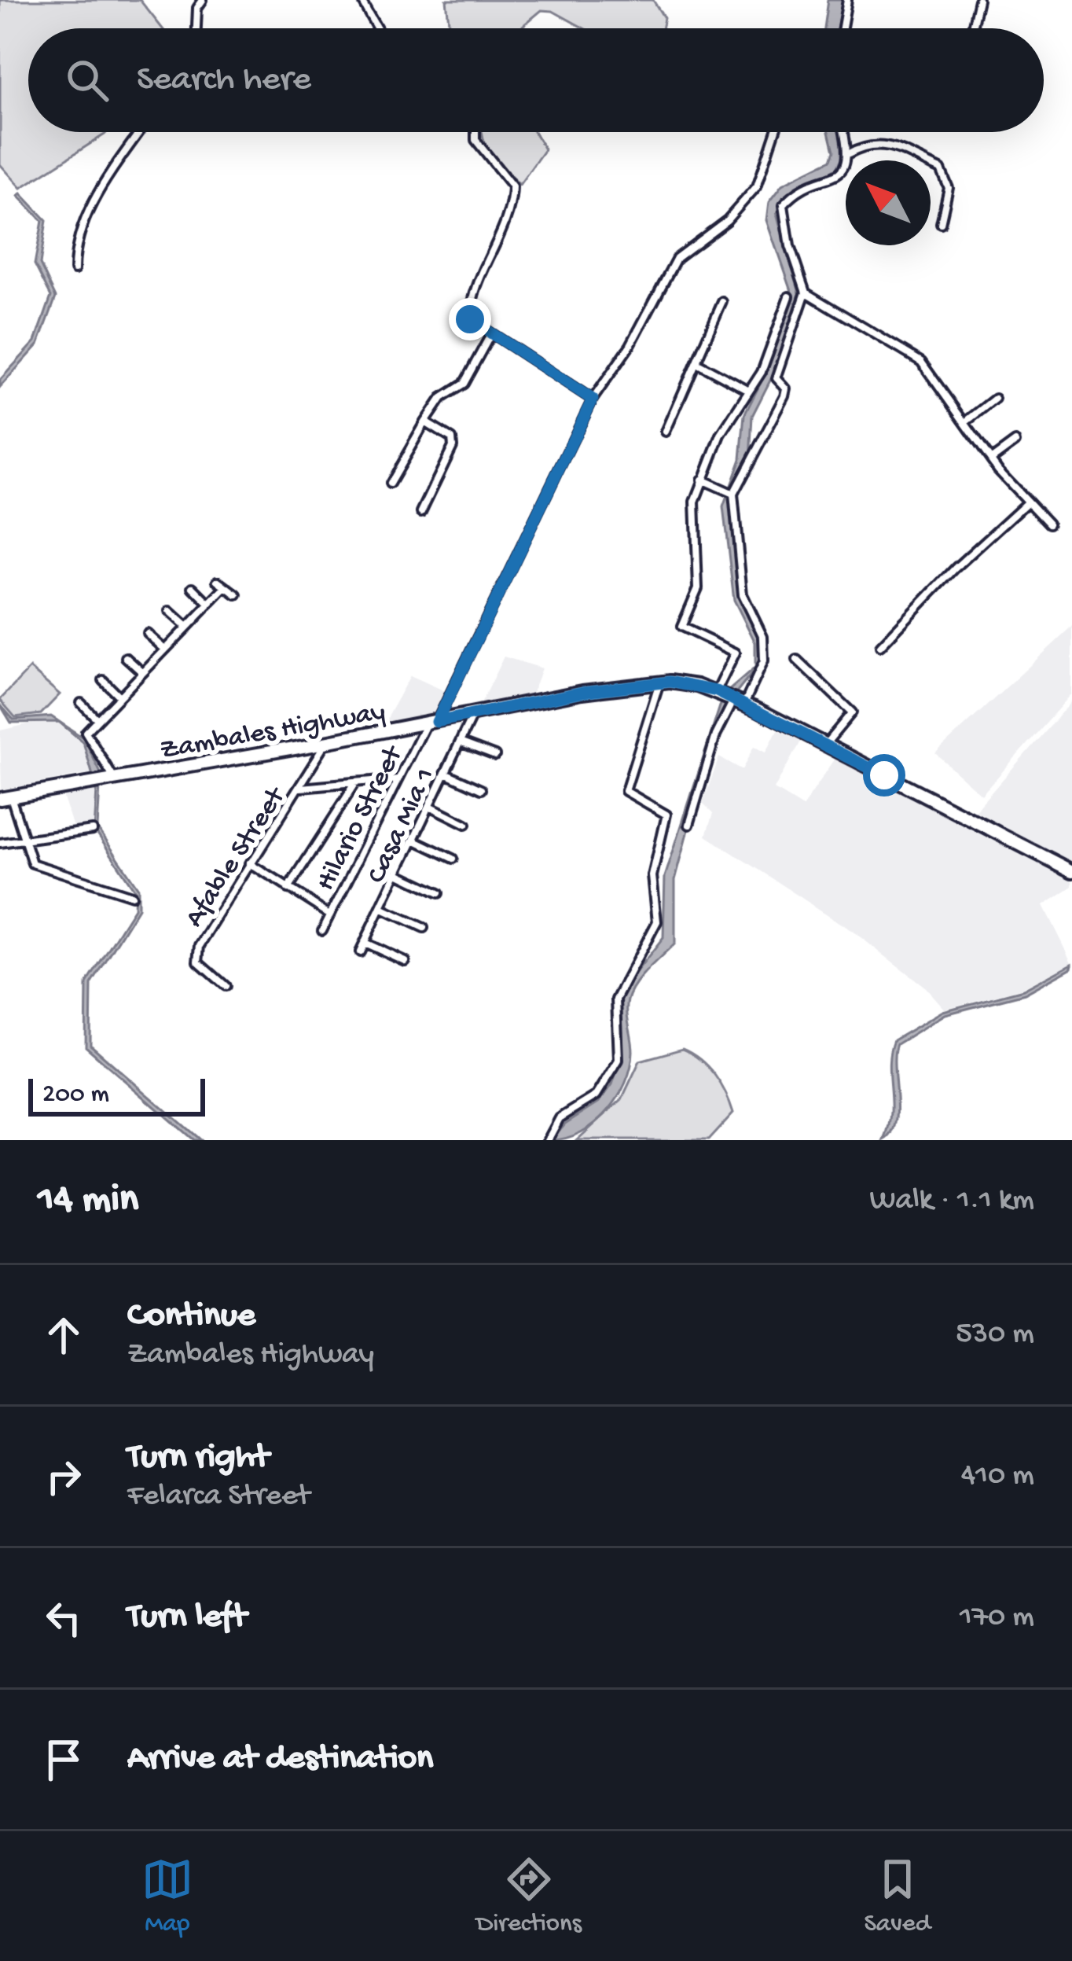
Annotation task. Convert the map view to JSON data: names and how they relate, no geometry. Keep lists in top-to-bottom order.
{
  "streets": {
    "main road": ["Zambales Highway"],
    "street": ["Hilario Street", "Casa Mia 1", "Afable Street"]
  },
  "crossings": [
    ["Zambales Highway", "Hilario Street"],
    ["Zambales Highway", "Casa Mia 1"],
    ["Zambales Highway", "Afable Street"]
  ],
  "scale_bar": "200 m",
  "north": "top left",
  "page": {
    "search": "Search here",
    "scale": "200 m",
    "heading": ["14 min", "Walk · 1.1 km"],
    "list": [
      ["Continue", "Zambales Highway", "530 m"],
      ["Turn right", "Felarca Street", "410 m"],
      ["Turn left", "170 m"],
      "Arrive at destination"
    ],
    "nav": ["Map", "Directions", "Saved"]
  }
}
